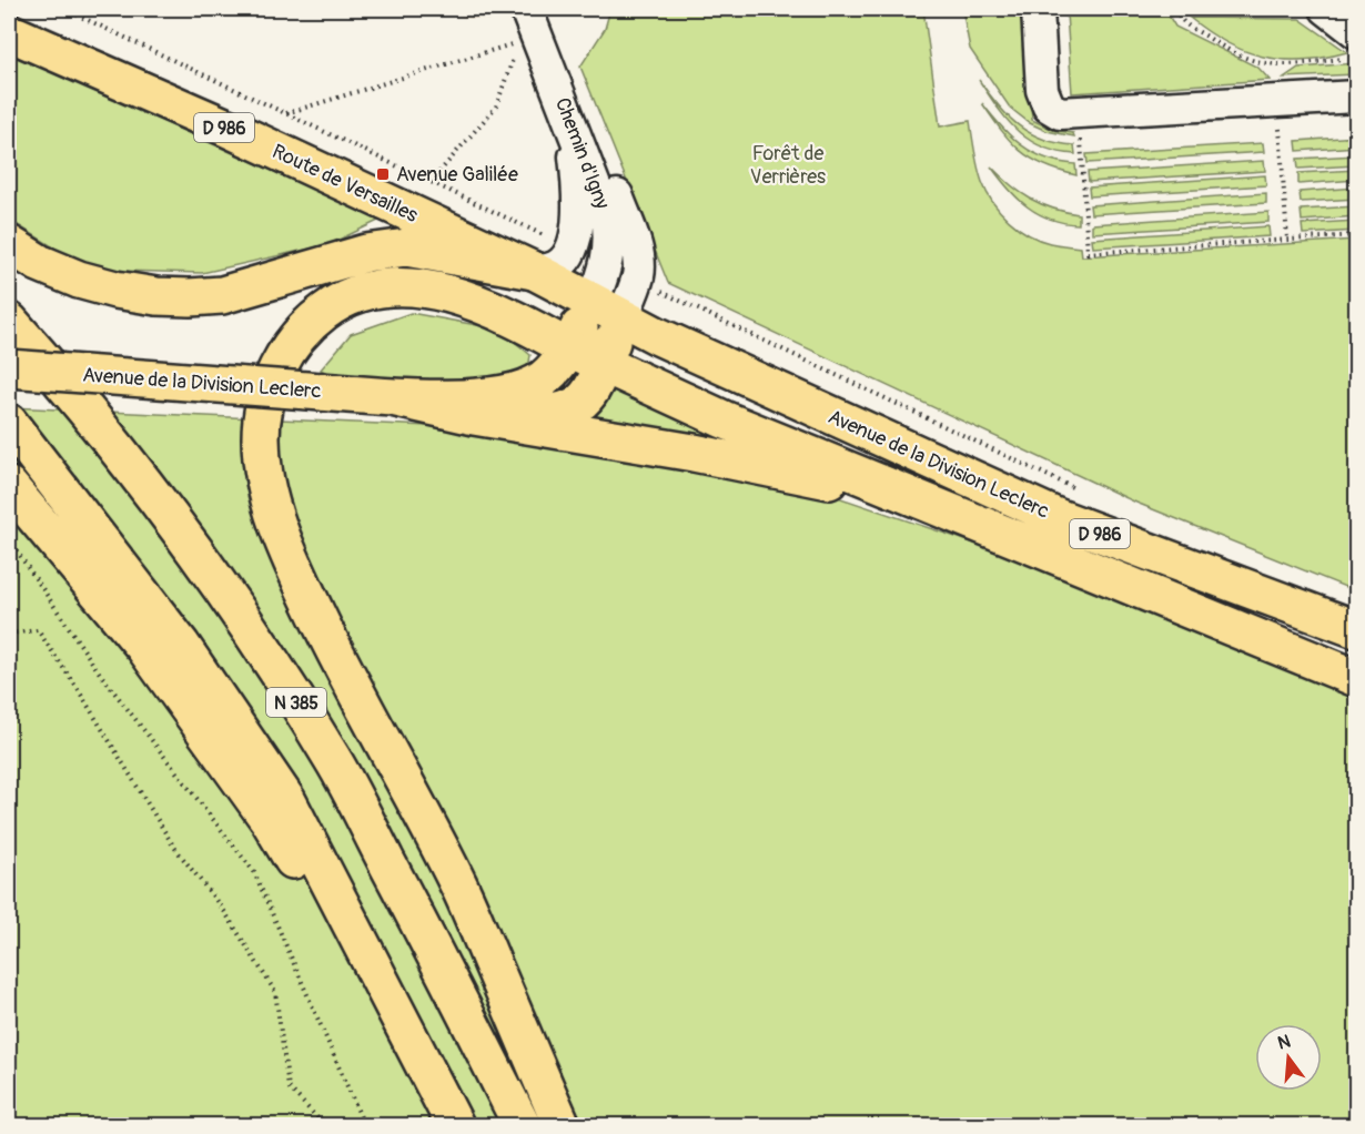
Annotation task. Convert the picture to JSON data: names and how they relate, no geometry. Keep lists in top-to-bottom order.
{
  "streets": {
    "main road": [
      "D 986",
      "Route de Versailles",
      "Avenue de la Division Leclerc",
      "N 385"
    ],
    "street": ["Chemin d'Igny"]
  },
  "crossings": [
    ["Chemin d'Igny", "Avenue de la Division Leclerc"],
    ["Route de Versailles", "Avenue de la Division Leclerc"]
  ],
  "parks": ["Forêt de Verrières"],
  "places": {
    "transit": ["Avenue Galilée"]
  },
  "north": "top"
}
